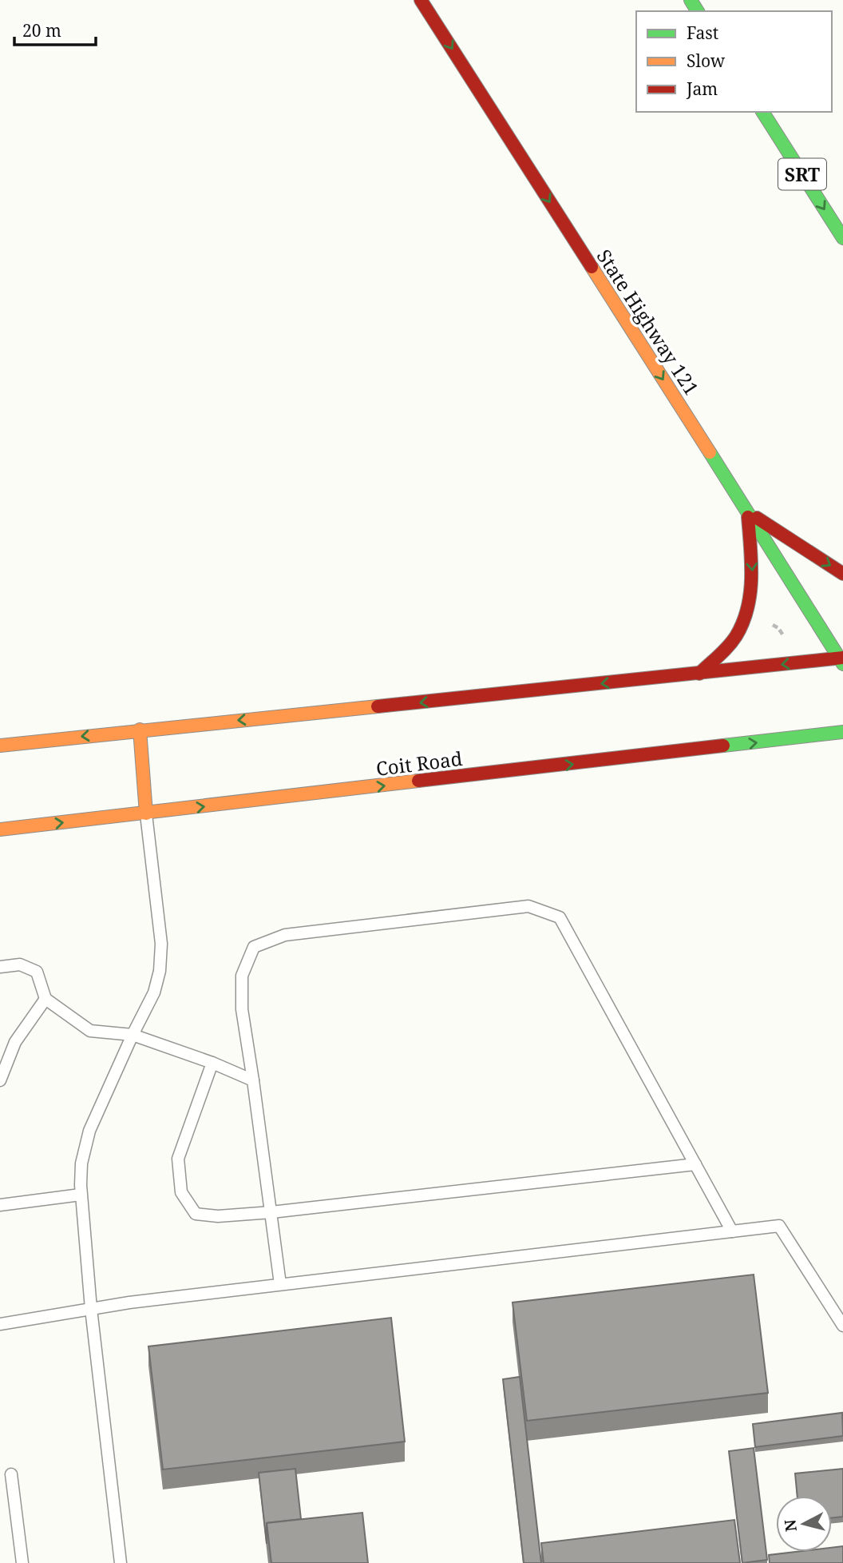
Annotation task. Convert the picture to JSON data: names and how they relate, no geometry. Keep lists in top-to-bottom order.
{
  "streets": {
    "main road": ["SRT", "State Highway 121", "Coit Road"]
  },
  "one_way": ["State Highway 121"],
  "legend": ["Fast", "Slow", "Jam"],
  "scale_bar": "20 m",
  "north": "left"
}
